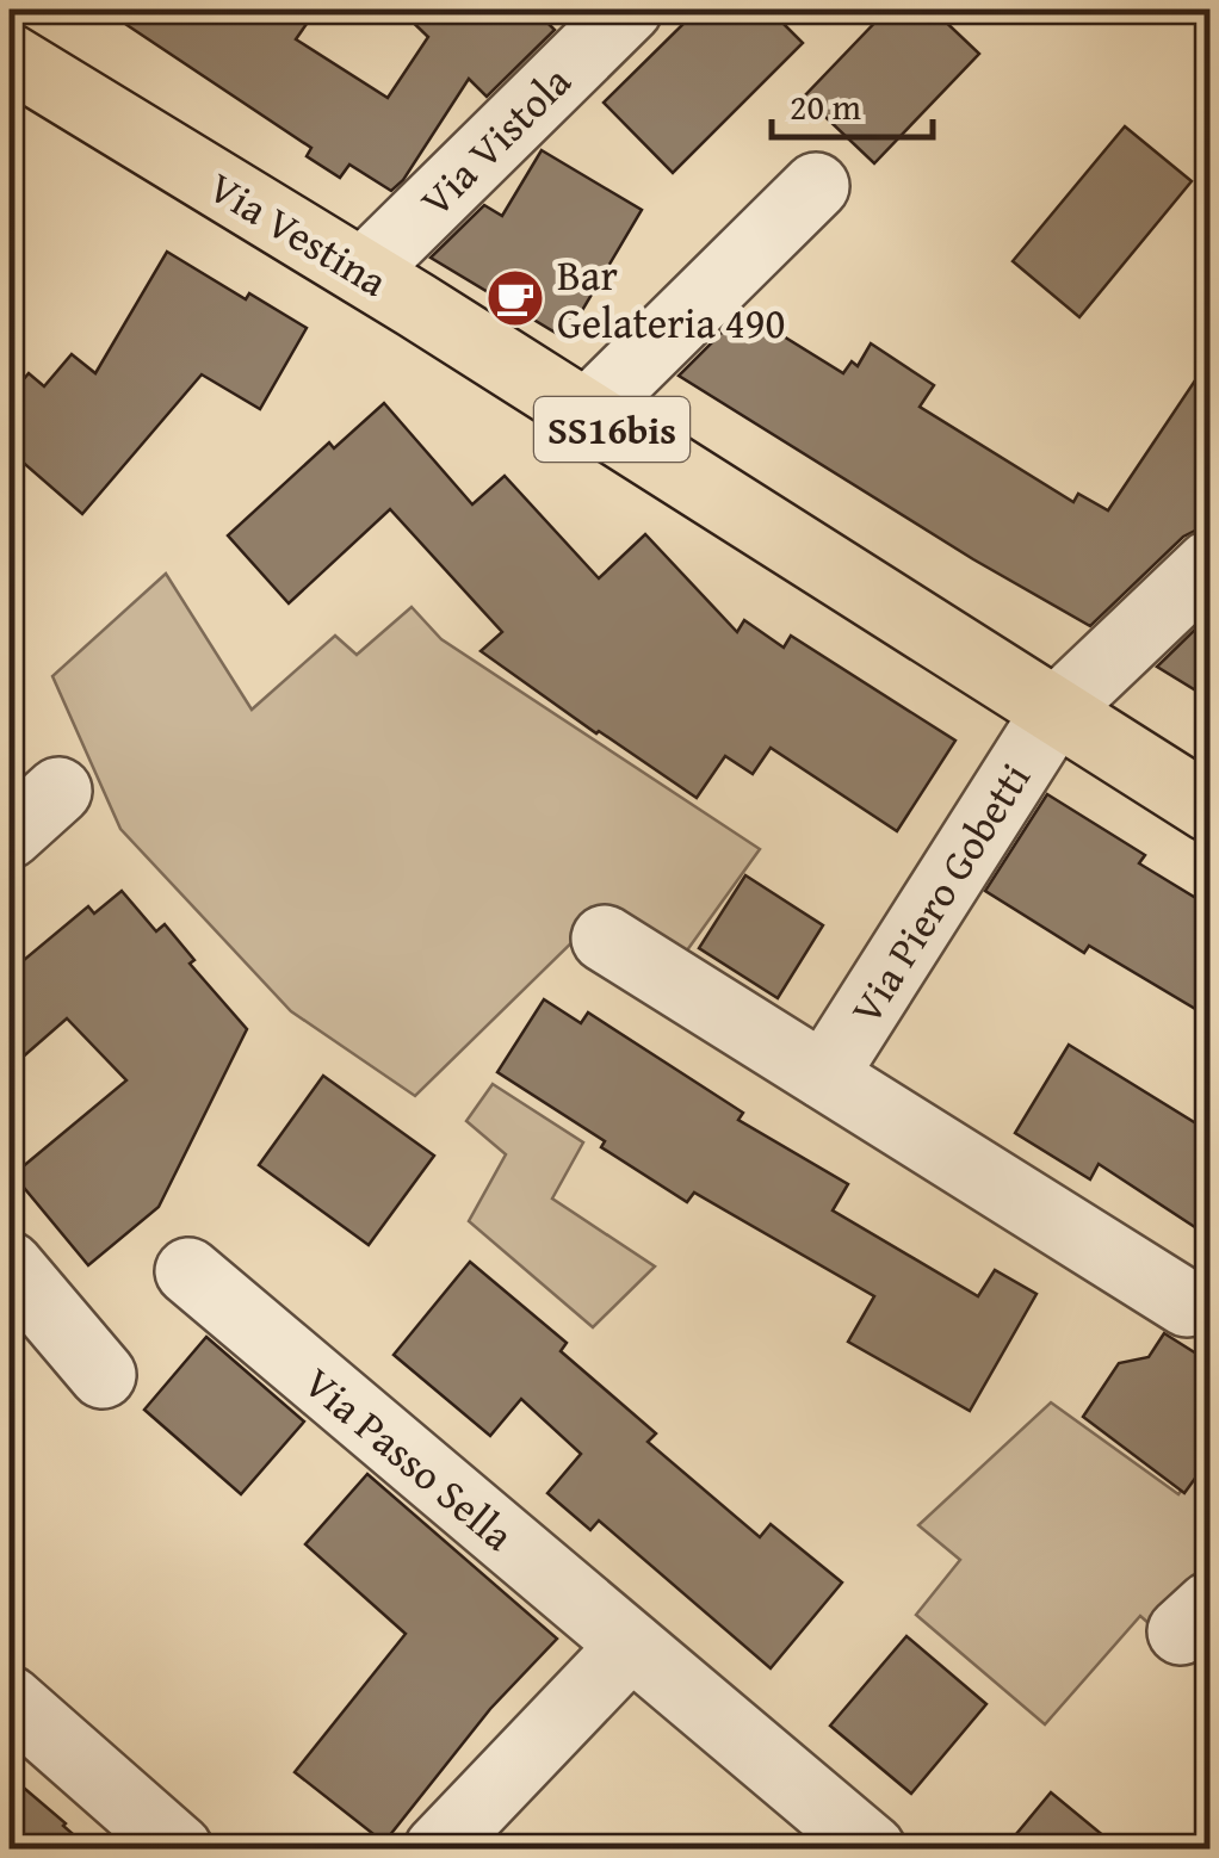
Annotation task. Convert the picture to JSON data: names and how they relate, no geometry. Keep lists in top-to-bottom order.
{
  "streets": {
    "main road": ["Via Vestina", "SS16bis"],
    "street": ["Via Vistola", "Via Piero Gobetti", "Via Passo Sella"]
  },
  "crossings": [
    ["Via Vistola", "Via Vestina"],
    ["Via Vestina", "Via Piero Gobetti"]
  ],
  "places": {
    "cafe": ["Bar Gelateria 490"]
  },
  "scale_bar": "20 m"
}
